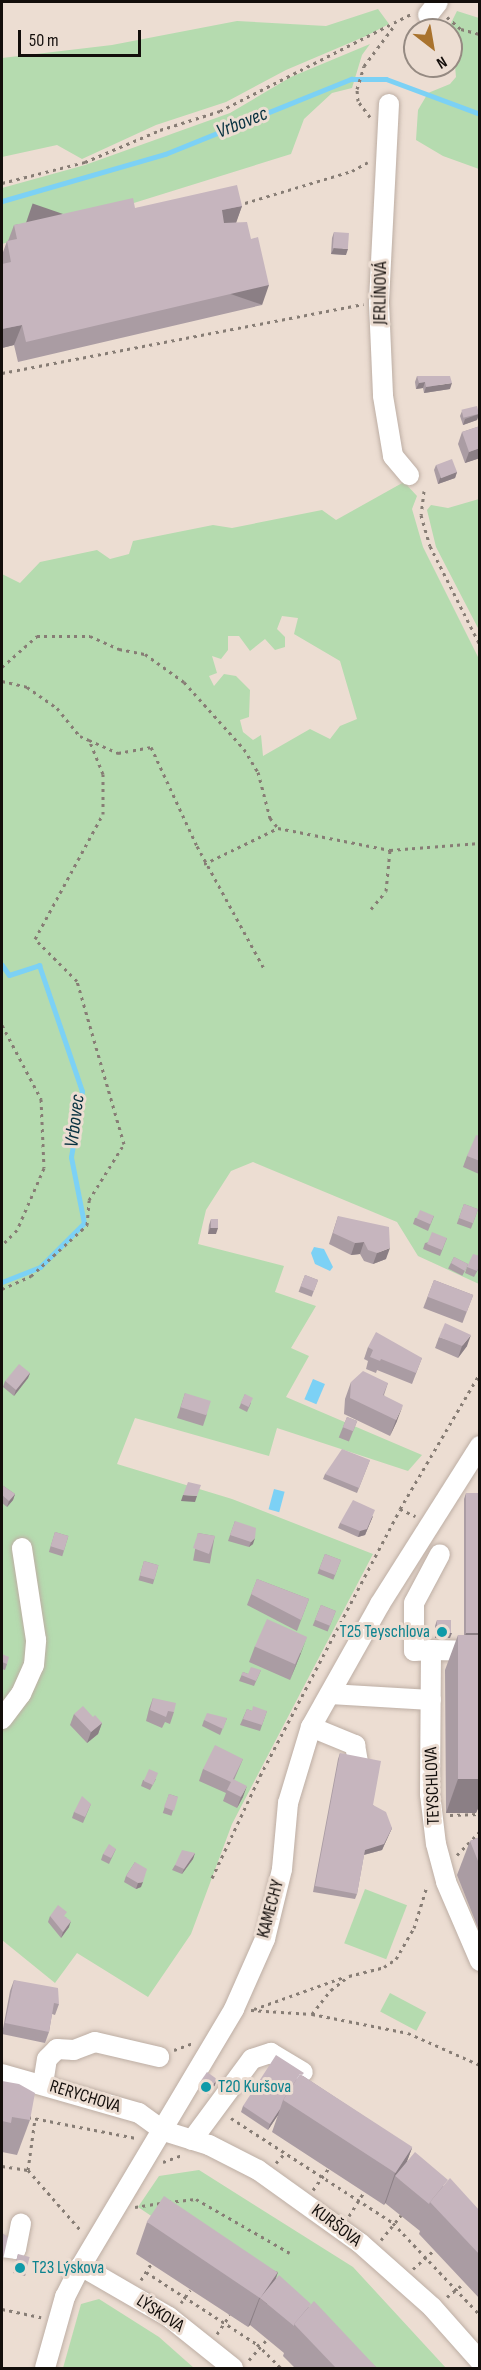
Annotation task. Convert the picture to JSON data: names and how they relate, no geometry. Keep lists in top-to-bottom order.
{
  "streets": {
    "street": [
      "JERLÍNOVÁ",
      "TEYSCHLOVA",
      "KAMECHY",
      "RERYCHOVA",
      "KURŠOVA",
      "LÝSKOVA"
    ]
  },
  "crossings": [
    ["KAMECHY", "RERYCHOVA"],
    ["KAMECHY", "KURŠOVA"],
    ["KAMECHY", "LÝSKOVA"],
    ["RERYCHOVA", "KURŠOVA"]
  ],
  "water": ["Vrbovec"],
  "places": ["T25 Teyschlova", "T20 Kuršova", "T23 Lýskova"],
  "scale_bar": "50 m",
  "north": "bottom right"
}
